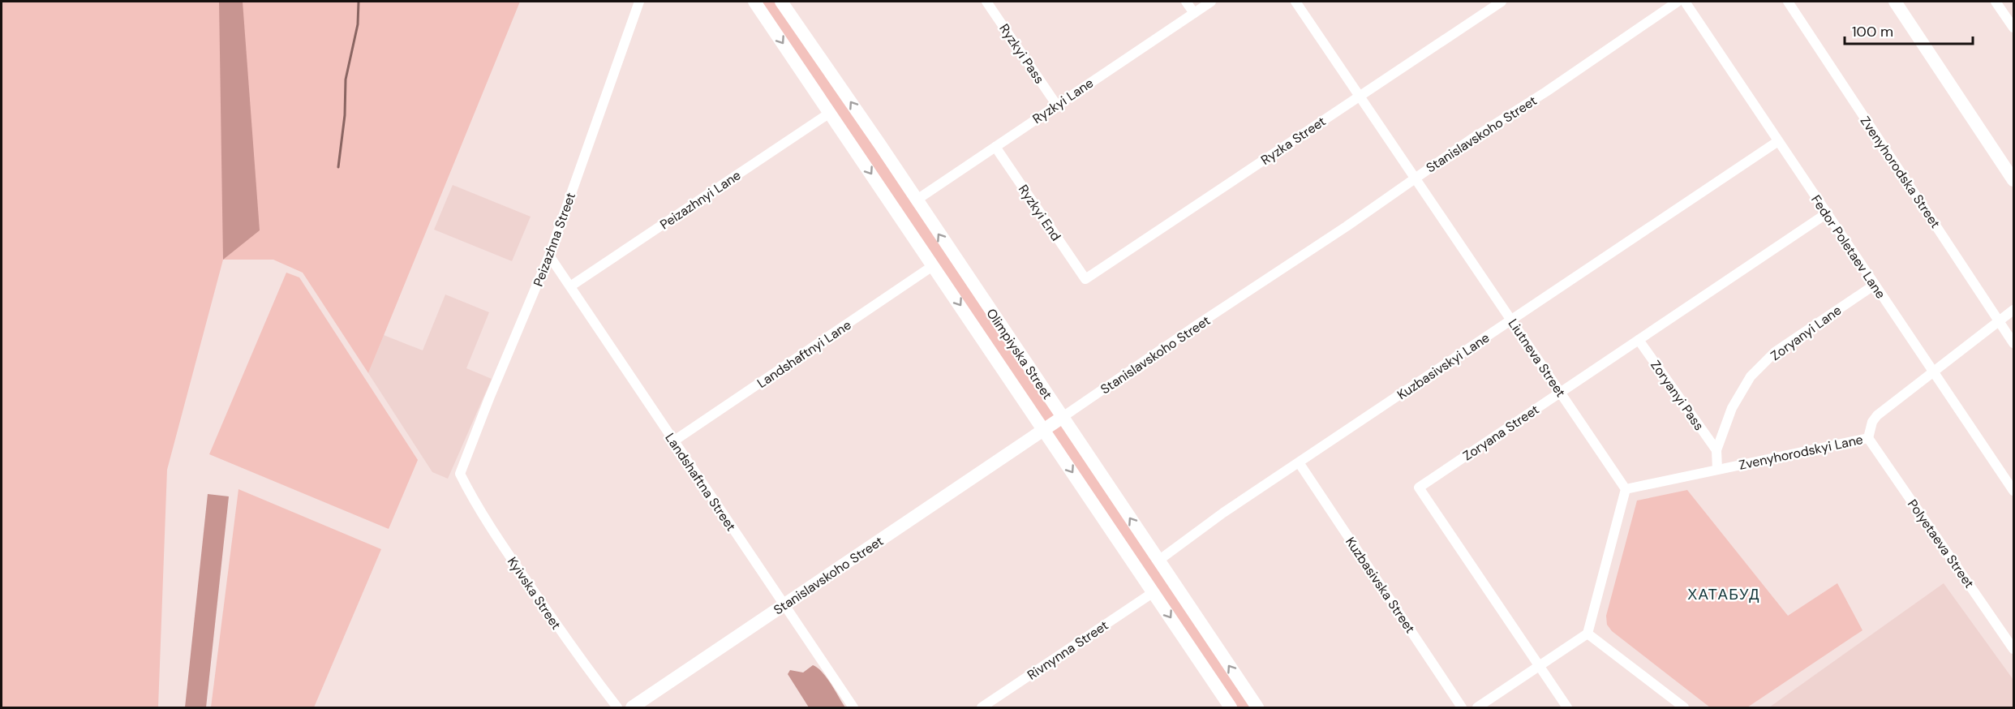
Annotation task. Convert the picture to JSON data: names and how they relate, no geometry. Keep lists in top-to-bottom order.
{
  "streets": {
    "main road": ["Stanislavskoho Street", "Olimpiyska Street"],
    "street": [
      "Ryzkyi Pass",
      "Ryzkyi Lane",
      "Ryzka Street",
      "Zvenyhorodska Street",
      "Peizazhnyi Lane",
      "Ryzkyi End",
      "Peizazhna Street",
      "Fedor Poletaev Lane",
      "Zoryanyi Lane",
      "Landshaftnyi Lane",
      "Liutneva Street",
      "Kuzbasivskyi Lane",
      "Zoryanyi Pass",
      "Zoryana Street",
      "Zvenyhorodskyi Lane",
      "Landshaftna Street",
      "Polyetaeva Street",
      "Kuzbasivska Street",
      "Kyivska Street",
      "Rivnynna Street"
    ]
  },
  "crossings": [
    ["Ryzkyi Pass", "Ryzkyi Lane"],
    ["Ryzkyi Lane", "Ryzkyi End"],
    ["Ryzkyi Lane", "Olimpiyska Street"],
    ["Stanislavskoho Street", "Olimpiyska Street"],
    ["Stanislavskoho Street", "Liutneva Street"],
    ["Stanislavskoho Street", "Landshaftna Street"],
    ["Ryzka Street", "Ryzkyi End"],
    ["Ryzka Street", "Liutneva Street"],
    ["Zvenyhorodska Street", "Zvenyhorodskyi Lane"],
    ["Peizazhnyi Lane", "Olimpiyska Street"],
    ["Peizazhnyi Lane", "Landshaftna Street"],
    ["Peizazhna Street", "Landshaftna Street"],
    ["Peizazhna Street", "Kyivska Street"],
    ["Fedor Poletaev Lane", "Zoryanyi Lane"],
    ["Fedor Poletaev Lane", "Kuzbasivskyi Lane"],
    ["Fedor Poletaev Lane", "Zoryana Street"],
    ["Fedor Poletaev Lane", "Zvenyhorodskyi Lane"],
    ["Zoryanyi Lane", "Zoryanyi Pass"],
    ["Zoryanyi Lane", "Zvenyhorodskyi Lane"],
    ["Landshaftnyi Lane", "Olimpiyska Street"],
    ["Landshaftnyi Lane", "Landshaftna Street"],
    ["Olimpiyska Street", "Kuzbasivskyi Lane"],
    ["Olimpiyska Street", "Rivnynna Street"],
    ["Liutneva Street", "Kuzbasivskyi Lane"],
    ["Liutneva Street", "Zoryana Street"],
    ["Liutneva Street", "Zvenyhorodskyi Lane"],
    ["Kuzbasivskyi Lane", "Kuzbasivska Street"],
    ["Zoryanyi Pass", "Zoryana Street"],
    ["Zvenyhorodskyi Lane", "Polyetaeva Street"]
  ],
  "districts": ["ХАТАБУД"],
  "scale_bar": "100 m"
}
